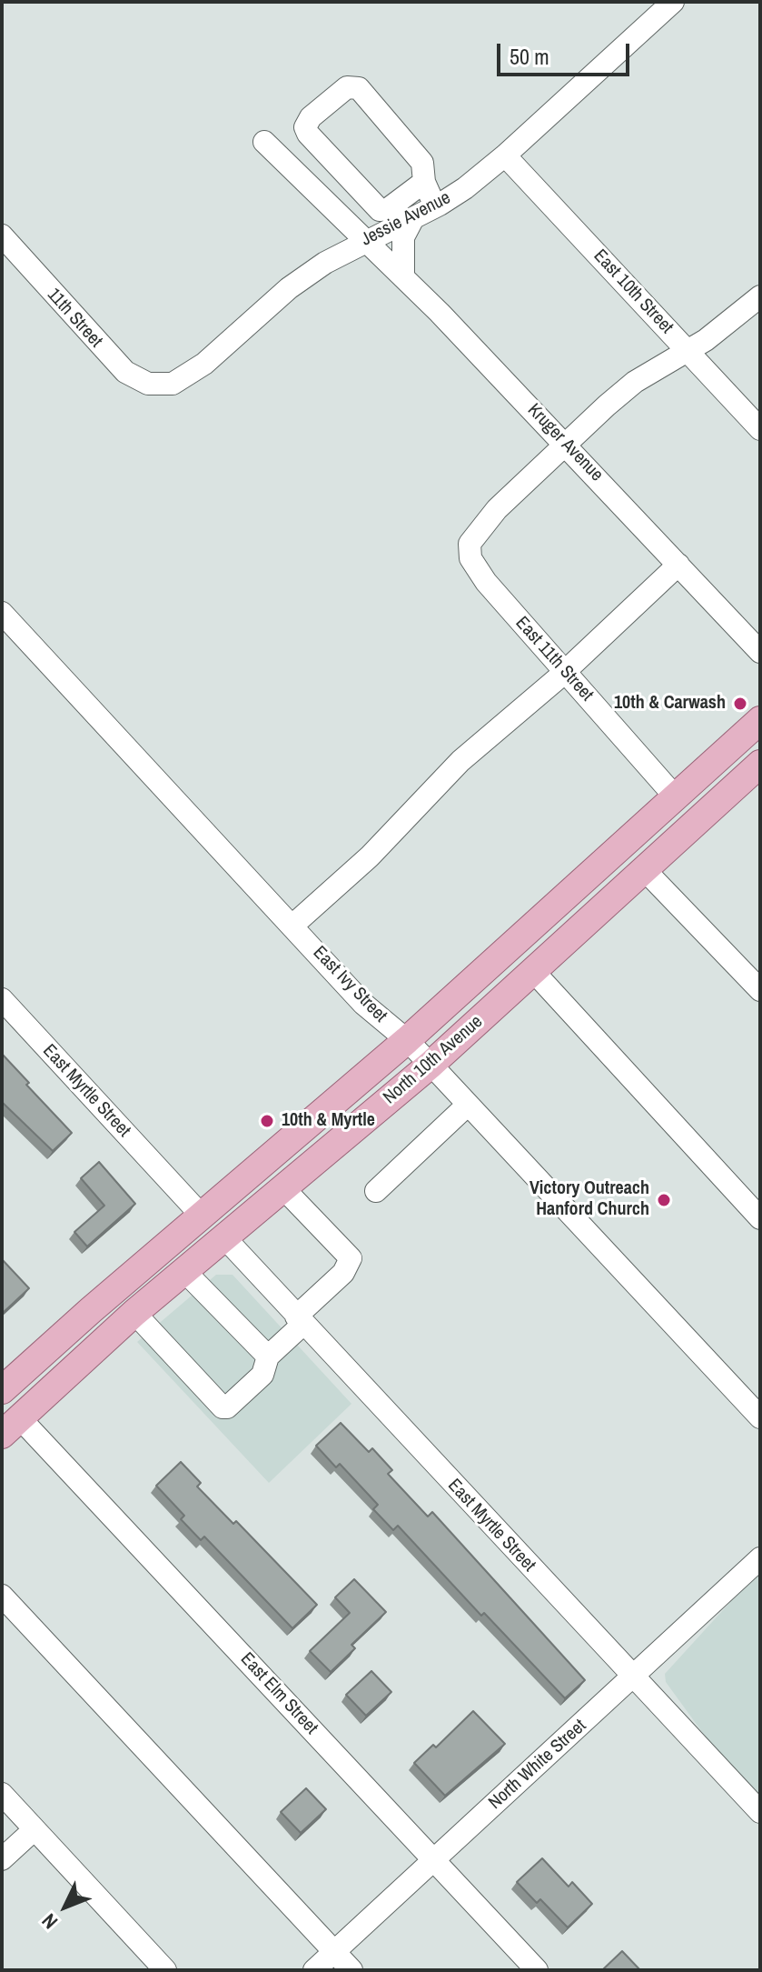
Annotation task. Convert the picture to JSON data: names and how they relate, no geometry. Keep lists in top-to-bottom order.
{
  "streets": {
    "main road": ["North 10th Avenue"],
    "street": [
      "Jessie Avenue",
      "East 10th Street",
      "11th Street",
      "Kruger Avenue",
      "East 11th Street",
      "East Ivy Street",
      "East Myrtle Street",
      "East Elm Street",
      "North White Street"
    ]
  },
  "crossings": [
    ["Jessie Avenue", "East 10th Street"],
    ["Jessie Avenue", "11th Street"],
    ["Jessie Avenue", "Kruger Avenue"],
    ["Kruger Avenue", "East 11th Street"],
    ["East 11th Street", "North 10th Avenue"],
    ["East Ivy Street", "North 10th Avenue"],
    ["North 10th Avenue", "East Myrtle Street"],
    ["North 10th Avenue", "East Elm Street"],
    ["East Myrtle Street", "North White Street"],
    ["East Elm Street", "North White Street"]
  ],
  "places": ["10th & Carwash", "10th & Myrtle", "Victory Outreach Hanford Church"],
  "scale_bar": "50 m",
  "north": "bottom left"
}
